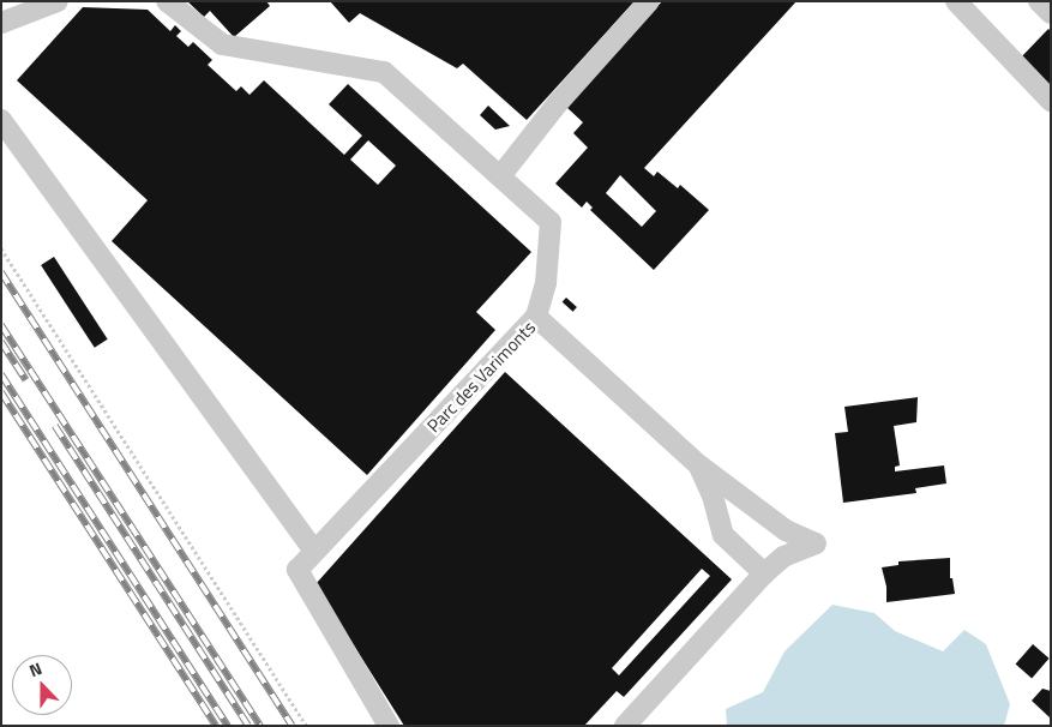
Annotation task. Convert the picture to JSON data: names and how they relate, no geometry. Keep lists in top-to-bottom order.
{
  "streets": {
    "street": ["Parc des Varimonts"]
  },
  "north": "top"
}
